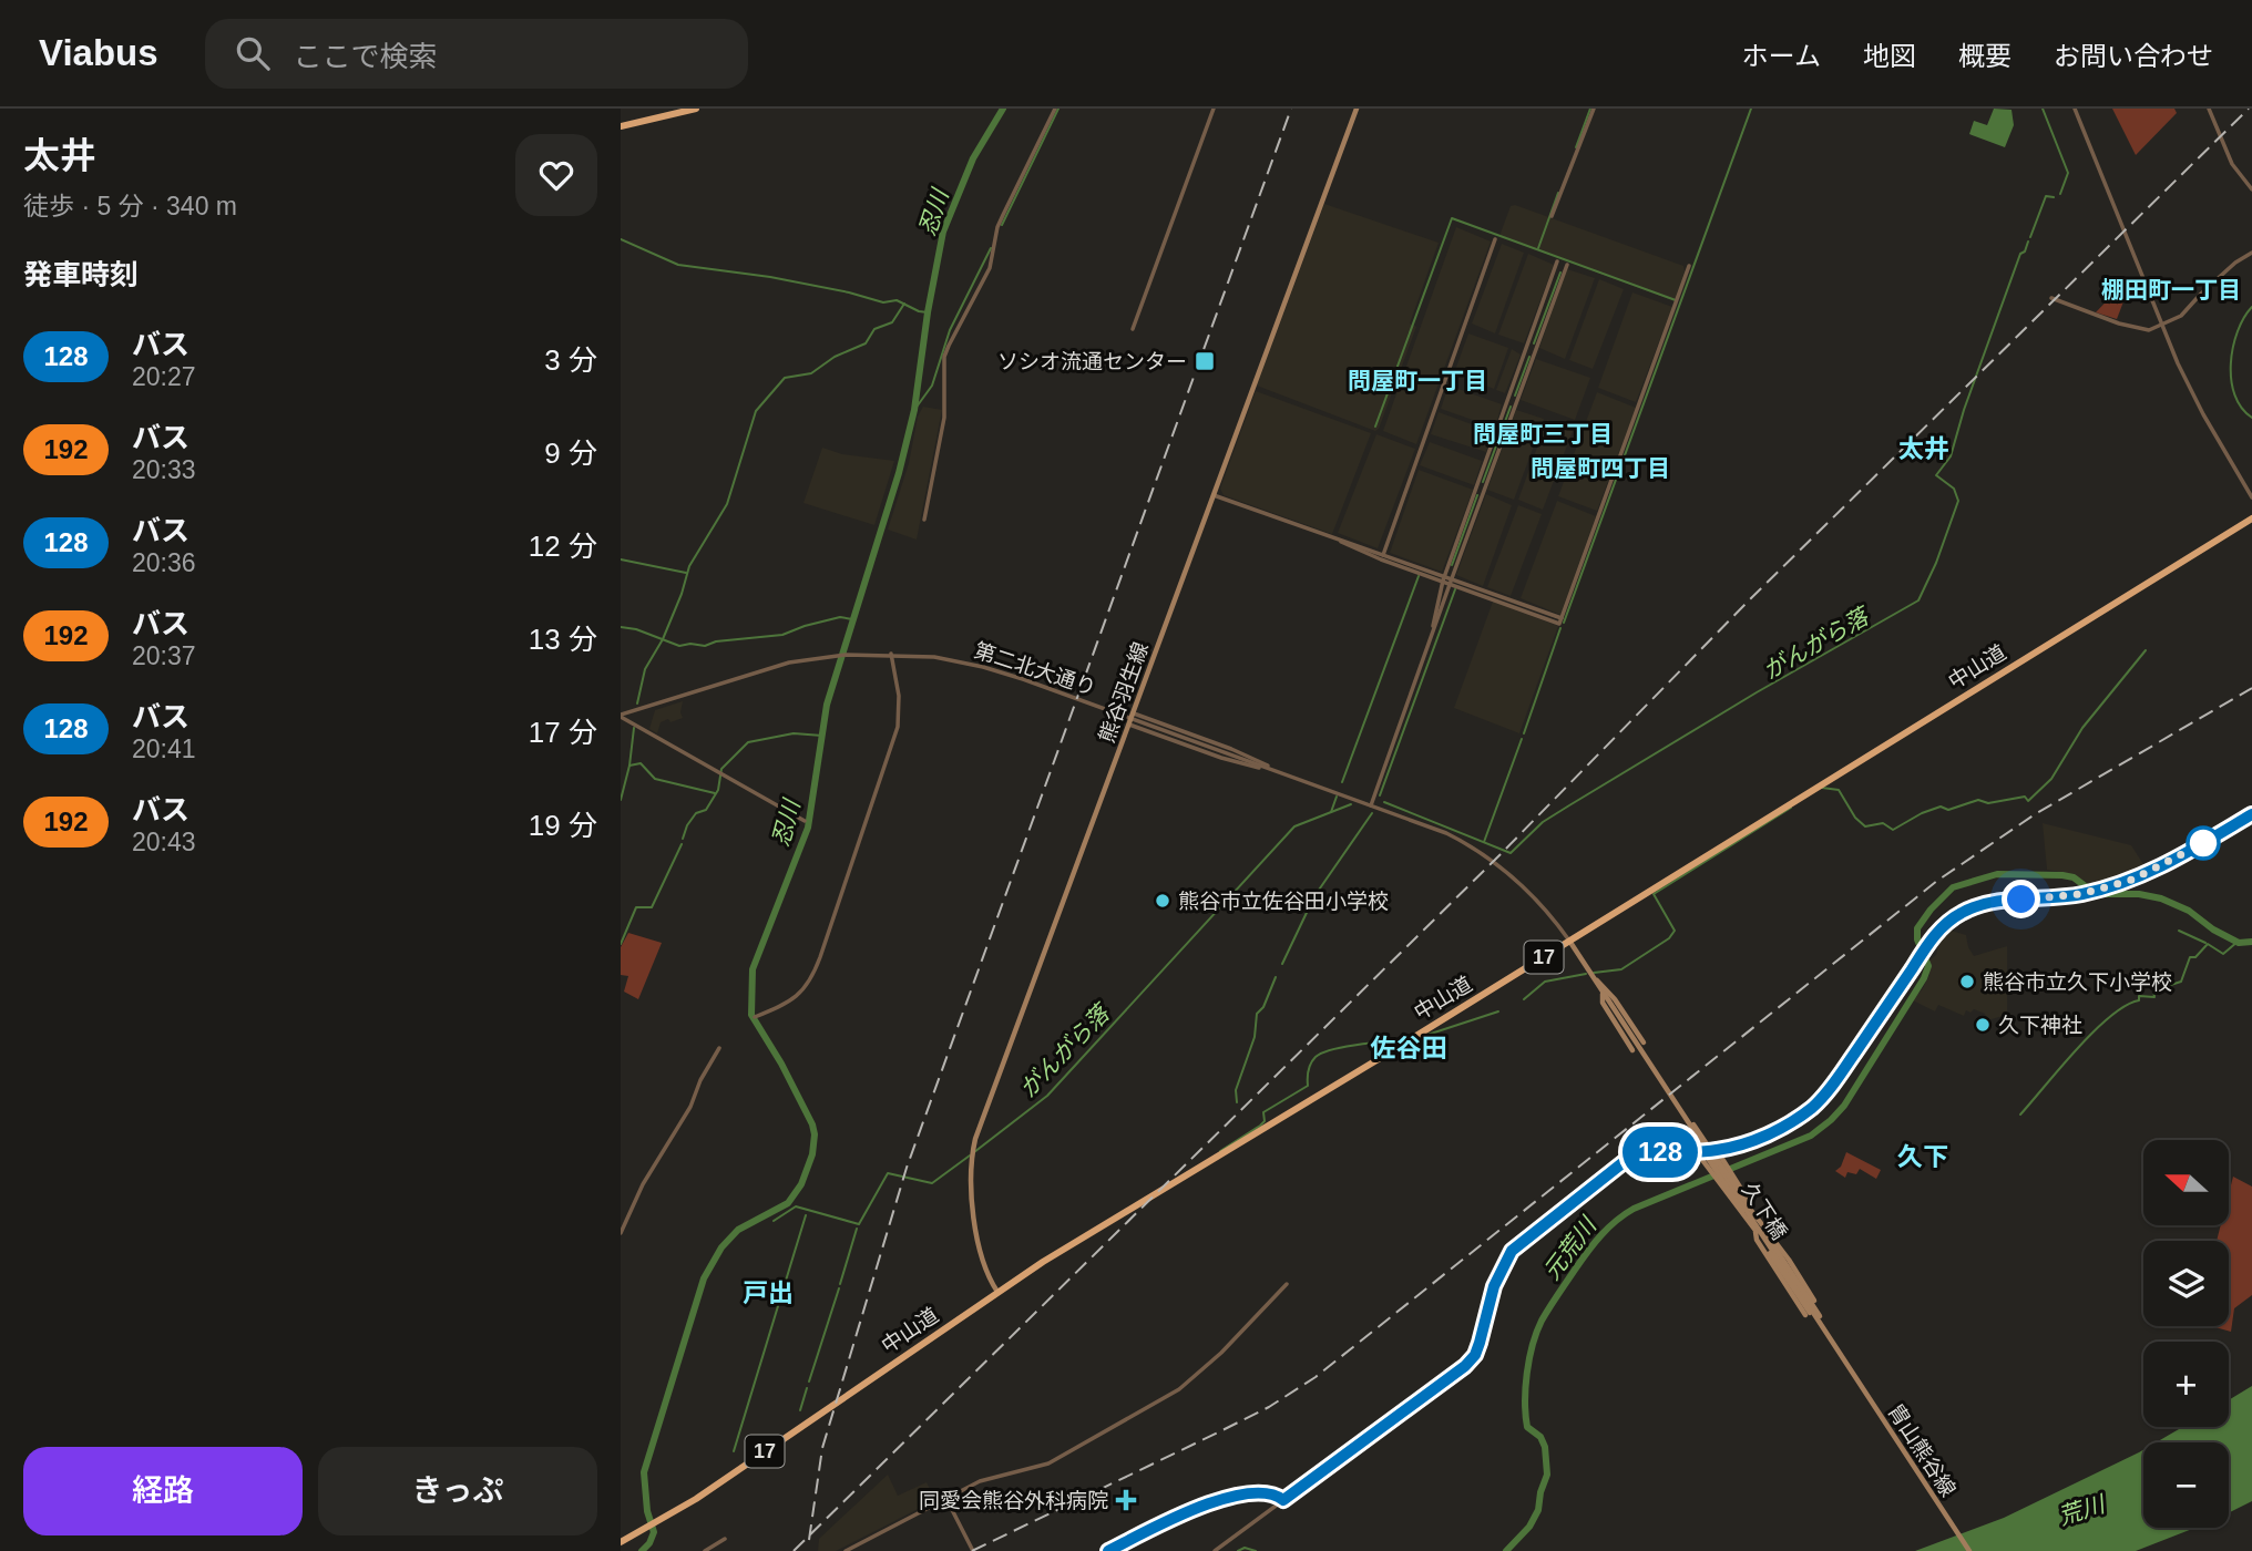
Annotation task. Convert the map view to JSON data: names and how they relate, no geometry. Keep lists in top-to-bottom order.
{
  "streets": {
    "highway": ["中山道", "17"],
    "main road": ["熊谷羽生線", "久下橋", "胄山熊谷線"],
    "street": ["第二北大通り"]
  },
  "crossings": [
    ["中山道", "第二北大通り"],
    ["中山道", "熊谷羽生線"],
    ["久下橋", "胄山熊谷線"]
  ],
  "districts": [
    "棚田町一丁目",
    "問屋町一丁目",
    "問屋町三丁目",
    "太井",
    "問屋町四丁目",
    "佐谷田",
    "久下",
    "戸出"
  ],
  "water": [
    "忍川",
    "がんがら落",
    "元荒川",
    "荒川"
  ],
  "places": {
    "transit": ["ソシオ流通センター"],
    "other": ["熊谷市立佐谷田小学校", "熊谷市立久下小学校", "久下神社"],
    "health": ["同愛会熊谷外科病院"]
  },
  "lines": ["bus line 128"],
  "north": "left",
  "page": {
    "header": "Viabus",
    "search": "ここで検索",
    "nav": [
      "ホーム",
      "地図",
      "概要",
      "お問い合わせ"
    ],
    "heading": [
      ["太井", "徒歩 · 5 分 · 340 m"],
      "発車時刻"
    ],
    "on_map": "128",
    "list": [
      {
        "mark": "128",
        "name": "バス",
        "note": "20:27",
        "value": "3 分"
      },
      {
        "mark": "192",
        "name": "バス",
        "note": "20:33",
        "value": "9 分"
      },
      {
        "mark": "128",
        "name": "バス",
        "note": "20:36",
        "value": "12 分"
      },
      {
        "mark": "192",
        "name": "バス",
        "note": "20:37",
        "value": "13 分"
      },
      {
        "mark": "128",
        "name": "バス",
        "note": "20:41",
        "value": "17 分"
      },
      {
        "mark": "192",
        "name": "バス",
        "note": "20:43",
        "value": "19 分"
      }
    ],
    "map_buttons": ["+", "−"],
    "buttons": ["経路", "きっぷ"]
  }
}
